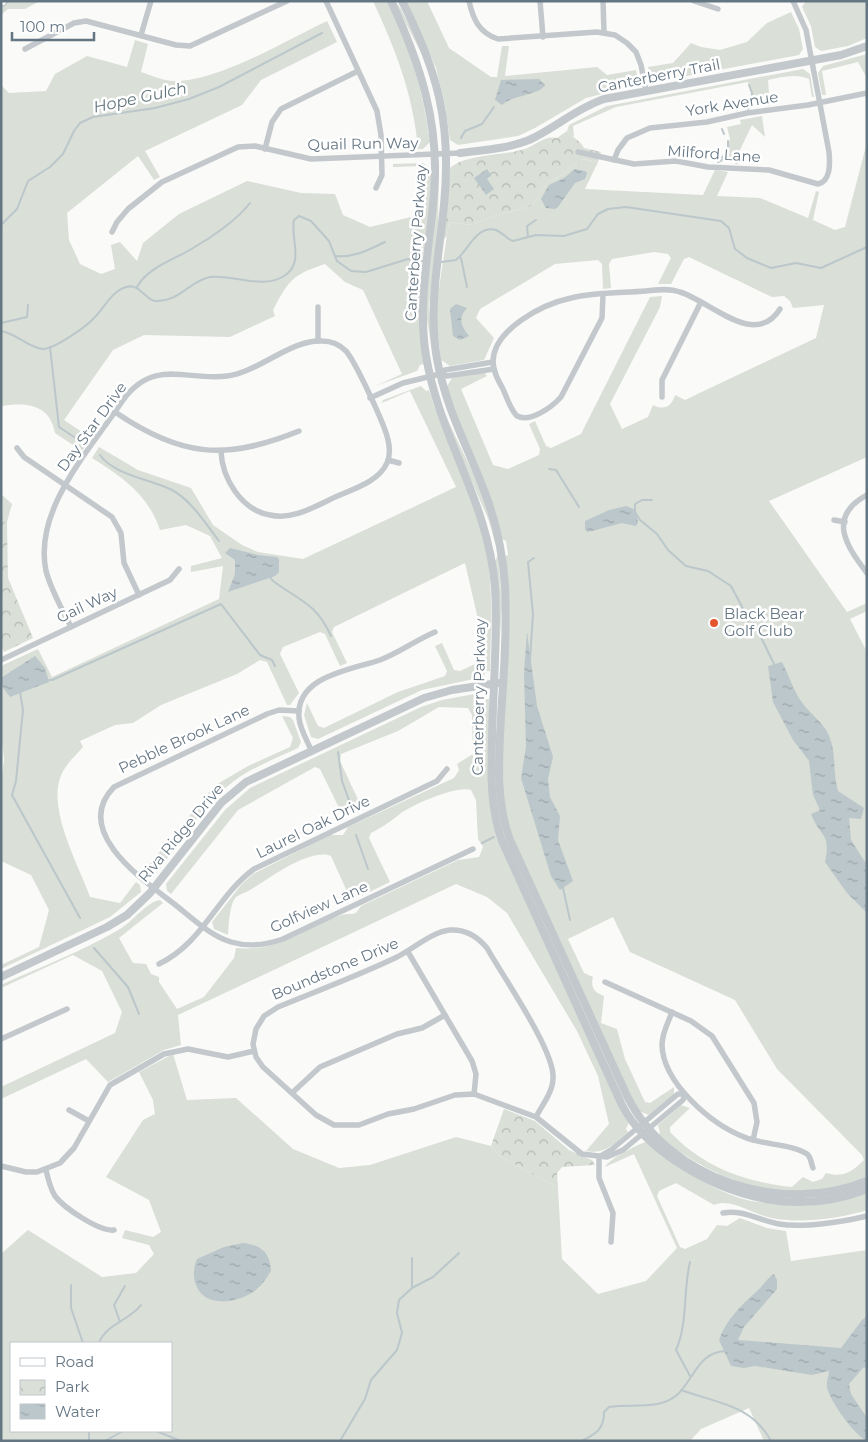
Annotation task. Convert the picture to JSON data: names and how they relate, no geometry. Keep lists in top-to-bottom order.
{
  "streets": {
    "street": [
      "Canterberry Trail",
      "York Avenue",
      "Quail Run Way",
      "Milford Lane",
      "Canterberry Parkway",
      "Day Star Drive",
      "Gail Way",
      "Pebble Brook Lane",
      "Laurel Oak Drive",
      "Riva Ridge Drive",
      "Golfview Lane",
      "Boundstone Drive"
    ]
  },
  "crossings": [
    ["Canterberry Trail", "Quail Run Way"],
    ["Canterberry Trail", "Canterberry Parkway"],
    ["York Avenue", "Milford Lane"],
    ["Quail Run Way", "Canterberry Parkway"],
    ["Canterberry Parkway", "Riva Ridge Drive"],
    ["Day Star Drive", "Gail Way"],
    ["Pebble Brook Lane", "Riva Ridge Drive"],
    ["Pebble Brook Lane", "Golfview Lane"],
    ["Laurel Oak Drive", "Golfview Lane"],
    ["Riva Ridge Drive", "Golfview Lane"]
  ],
  "water": ["Hope Gulch"],
  "places": ["Black Bear Golf Club"],
  "legend": ["Road", "Park", "Water"],
  "scale_bar": "100 m"
}
